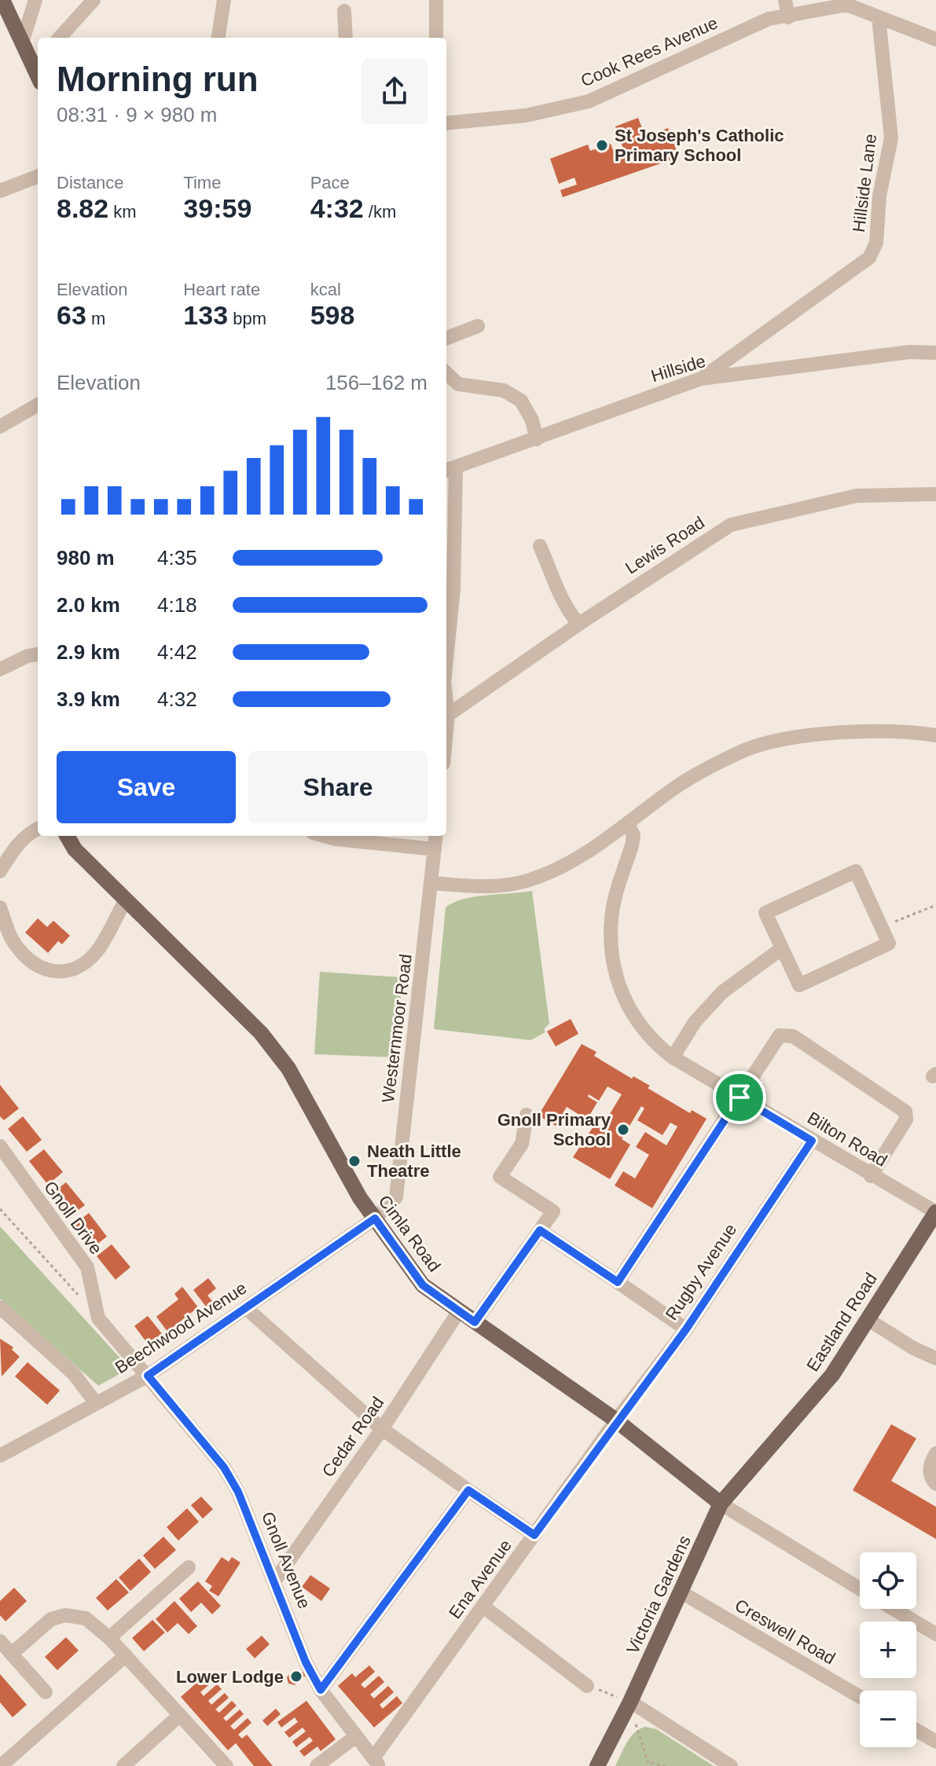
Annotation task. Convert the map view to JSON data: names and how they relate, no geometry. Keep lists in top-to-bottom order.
{
  "streets": {
    "main road": ["Cimla Road", "Eastland Road", "Victoria Gardens"],
    "street": [
      "Cook Rees Avenue",
      "Hillside Lane",
      "Hillside",
      "Lewis Road",
      "Westernmoor Road",
      "Bilton Road",
      "Gnoll Drive",
      "Rugby Avenue",
      "Beechwood Avenue",
      "Cedar Road",
      "Gnoll Avenue",
      "Ena Avenue",
      "Creswell Road"
    ]
  },
  "crossings": [
    ["Cook Rees Avenue", "Hillside Lane"],
    ["Hillside Lane", "Hillside"],
    ["Westernmoor Road", "Cimla Road"],
    ["Westernmoor Road", "Beechwood Avenue"],
    ["Bilton Road", "Rugby Avenue"],
    ["Bilton Road", "Eastland Road"],
    ["Gnoll Drive", "Beechwood Avenue"],
    ["Gnoll Drive", "Gnoll Avenue"],
    ["Cimla Road", "Rugby Avenue"],
    ["Cimla Road", "Eastland Road"],
    ["Cimla Road", "Beechwood Avenue"],
    ["Cimla Road", "Cedar Road"],
    ["Cimla Road", "Ena Avenue"],
    ["Cimla Road", "Victoria Gardens"],
    ["Rugby Avenue", "Ena Avenue"],
    ["Eastland Road", "Victoria Gardens"],
    ["Beechwood Avenue", "Gnoll Avenue"],
    ["Cedar Road", "Gnoll Avenue"],
    ["Gnoll Avenue", "Ena Avenue"],
    ["Victoria Gardens", "Creswell Road"]
  ],
  "places": [
    "St Joseph's Catholic Primary School",
    "Gnoll Primary School",
    "Neath Little Theatre",
    "Lower Lodge"
  ],
  "page": {
    "heading": ["Morning run", "08:31 · 9 × 980 m"],
    "stats": [
      ["Distance", "8.82 km"],
      ["Time", "39:59"],
      ["Pace", "4:32 /km"],
      ["Elevation", "63 m"],
      ["Heart rate", "133 bpm"],
      ["kcal", "598"]
    ],
    "chart": ["Elevation", "156–162 m"],
    "list": [
      {
        "name": "980 m",
        "note": "4:35"
      },
      {
        "name": "2.0 km",
        "note": "4:18"
      },
      {
        "name": "2.9 km",
        "note": "4:42"
      },
      {
        "name": "3.9 km",
        "note": "4:32"
      }
    ],
    "buttons": ["Save", "Share"],
    "map_buttons": ["+", "−"]
  }
}
